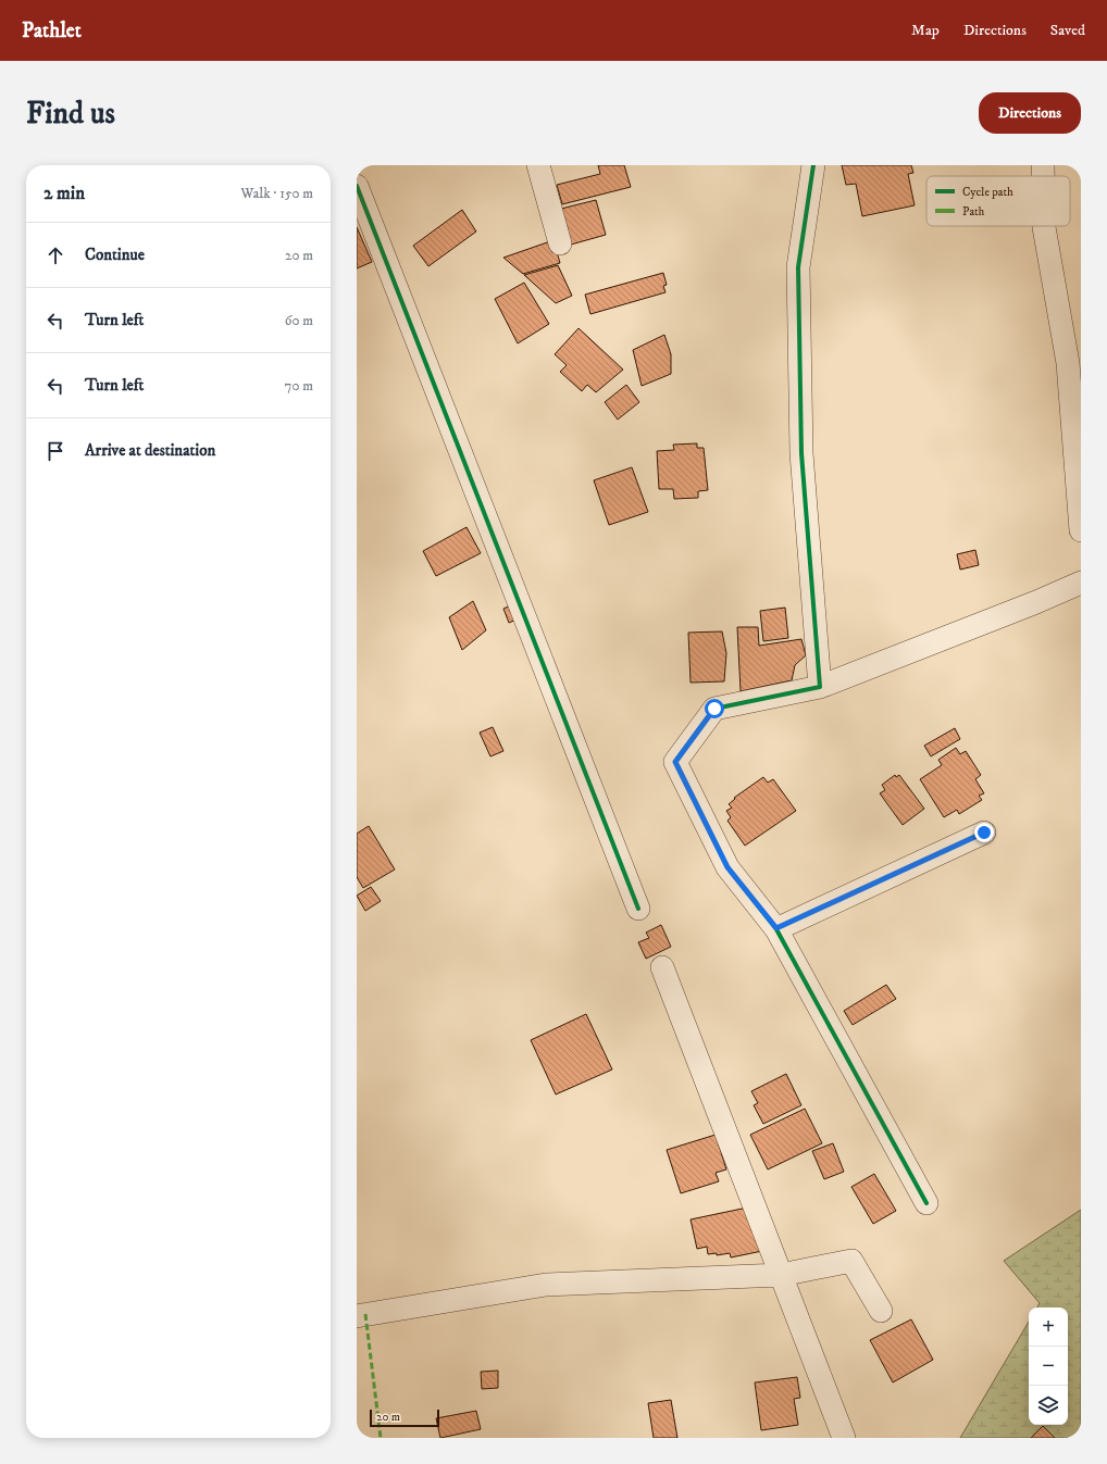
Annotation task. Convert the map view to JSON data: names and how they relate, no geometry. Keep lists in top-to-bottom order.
{
  "legend": ["Cycle path", "Path"],
  "scale_bar": "20 m",
  "page": {
    "header": "Pathlet",
    "nav": ["Map", "Directions", "Saved"],
    "buttons": "Directions",
    "title": "Find us",
    "heading": ["2 min", "Walk · 150 m"],
    "list": [
      ["Continue", "20 m"],
      ["Turn left", "60 m"],
      ["Turn left", "70 m"],
      "Arrive at destination"
    ],
    "map_buttons": ["+", "−"],
    "scale": "20 m"
  }
}
